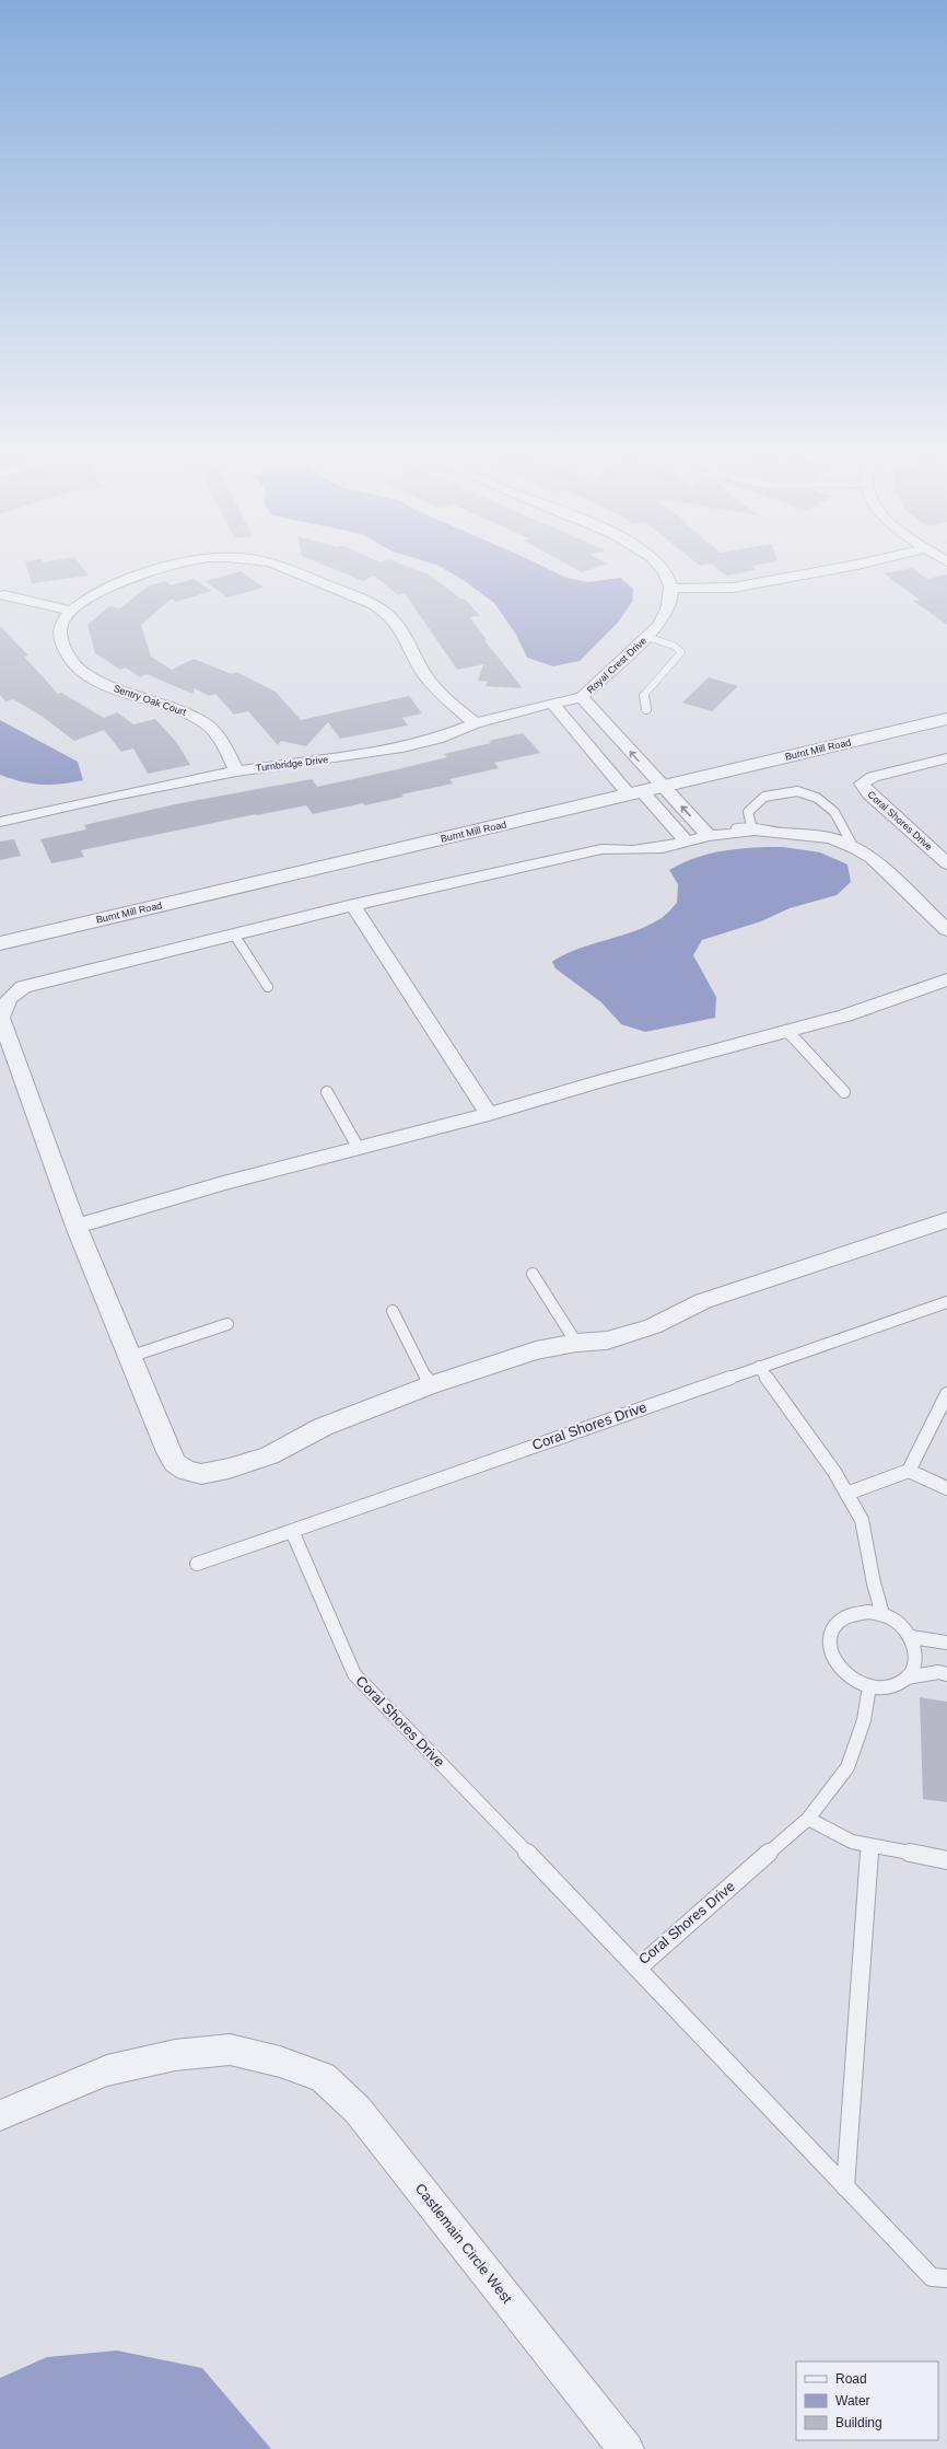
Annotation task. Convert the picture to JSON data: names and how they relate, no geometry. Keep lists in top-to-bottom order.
{
  "streets": {
    "street": [
      "Royal Crest Drive",
      "Sentry Oak Court",
      "Burnt Mill Road",
      "Turnbridge Drive",
      "Coral Shores Drive",
      "Castlemain Circle West"
    ]
  },
  "crossings": [
    ["Royal Crest Drive", "Burnt Mill Road"],
    ["Royal Crest Drive", "Turnbridge Drive"],
    ["Sentry Oak Court", "Turnbridge Drive"]
  ],
  "legend": ["Road", "Water", "Building"]
}
